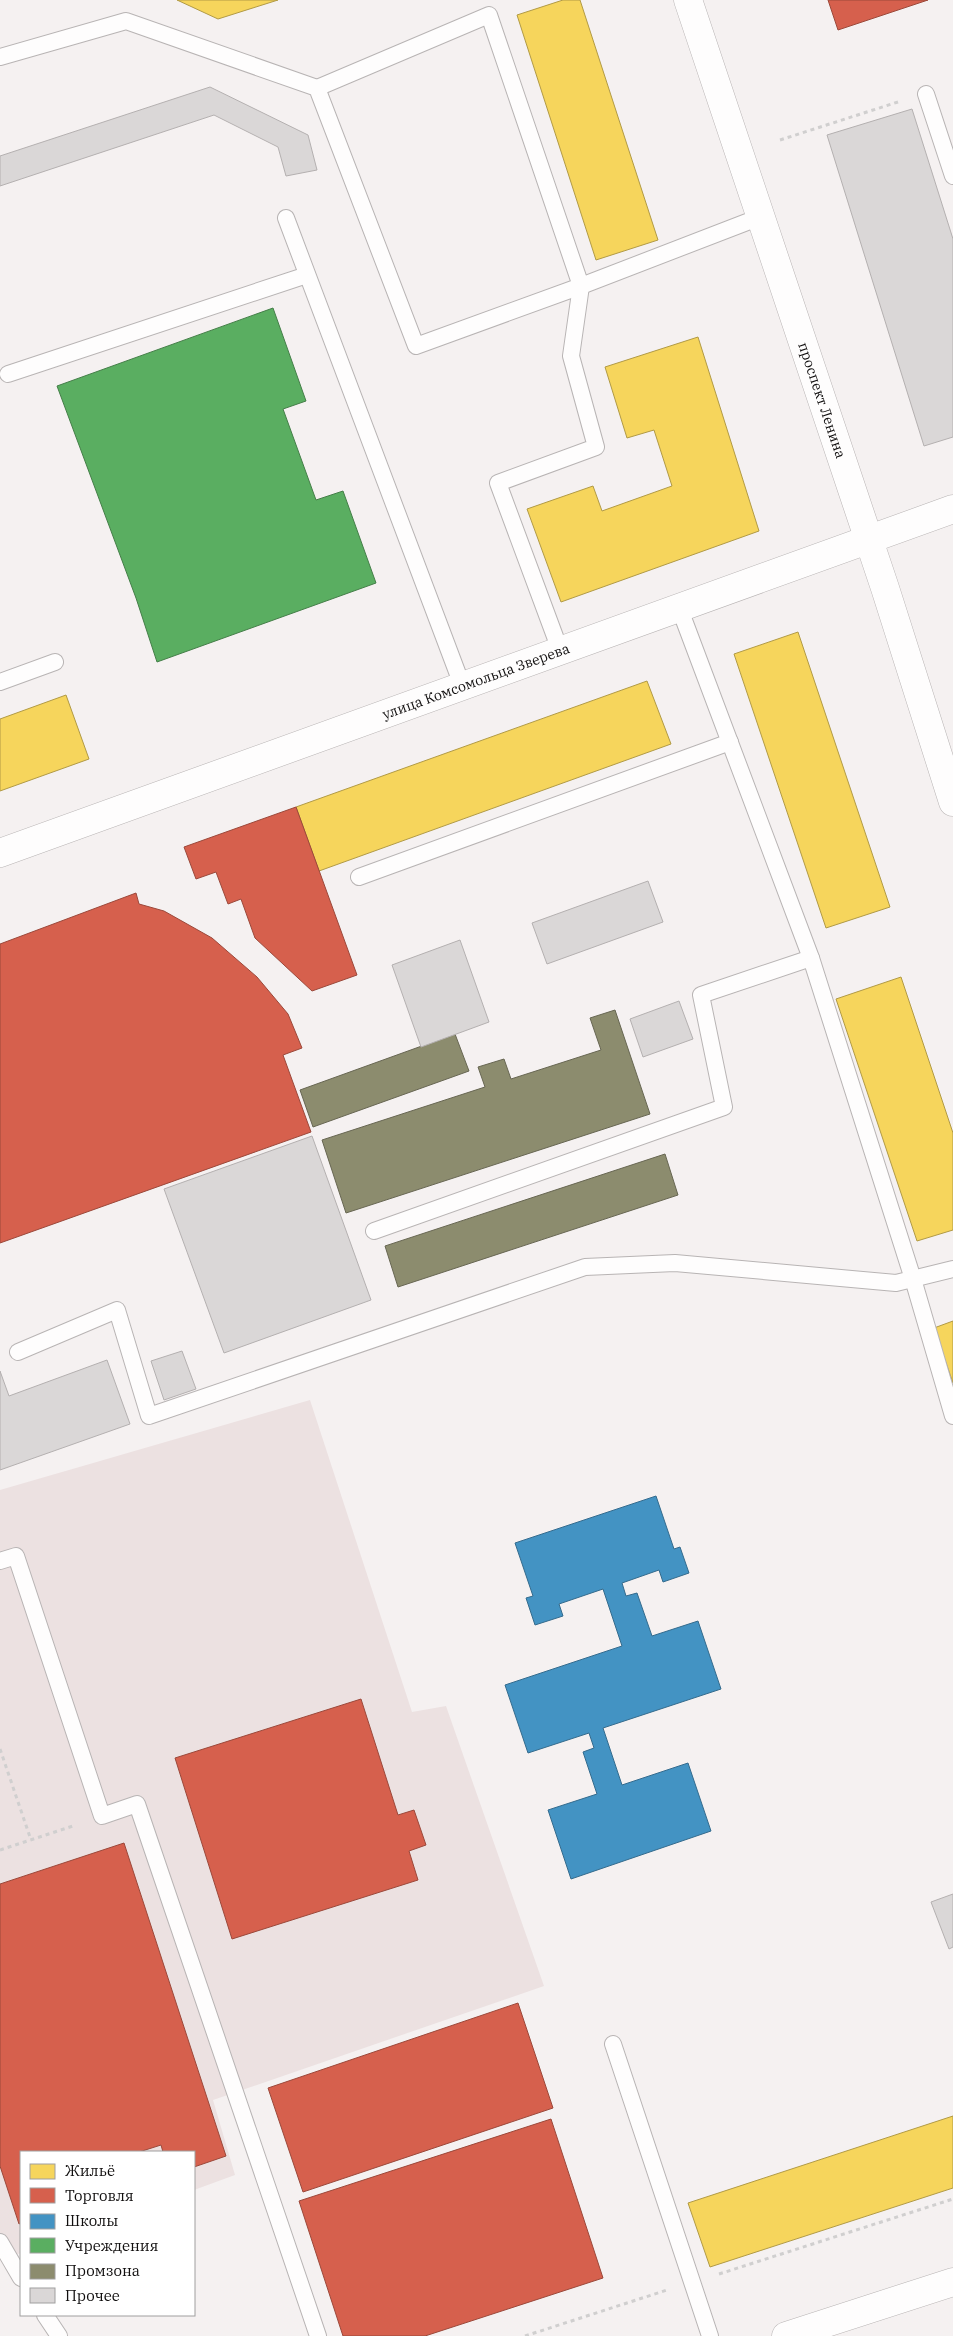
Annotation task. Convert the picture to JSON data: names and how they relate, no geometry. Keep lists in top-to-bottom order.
{
  "streets": {
    "main road": ["проспект Ленина", "улица Комсомольца Зверева"]
  },
  "crossings": [
    ["проспект Ленина", "улица Комсомольца Зверева"]
  ],
  "legend": [
    "Жильё",
    "Торговля",
    "Школы",
    "Учреждения",
    "Промзона",
    "Прочее"
  ]
}
